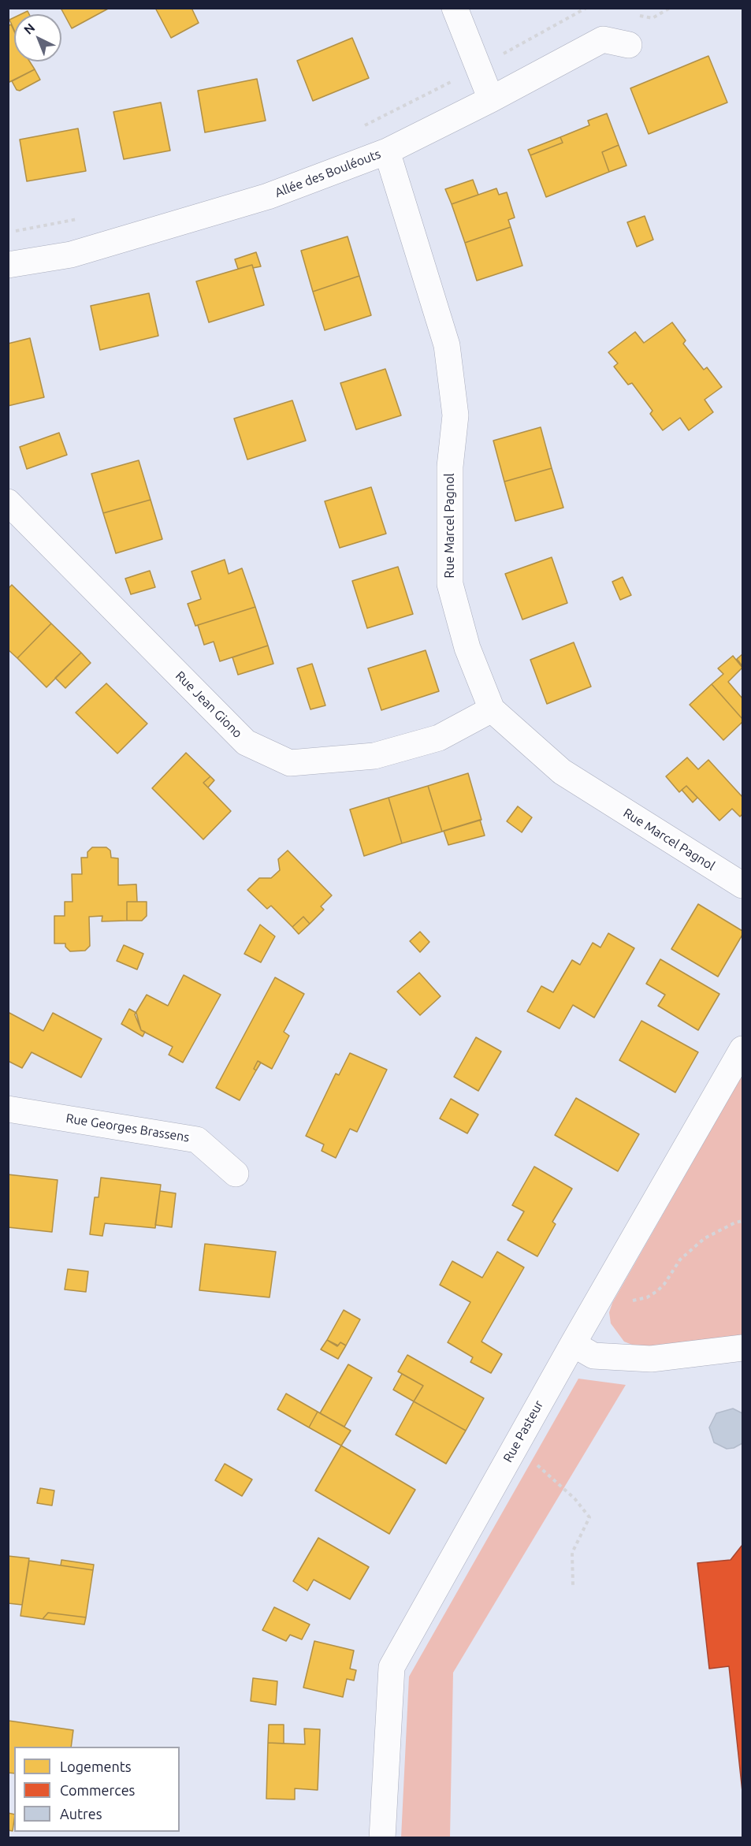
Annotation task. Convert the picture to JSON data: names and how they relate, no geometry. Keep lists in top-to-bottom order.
{
  "streets": {
    "street": [
      "Allée des Bouléouts",
      "Rue Marcel Pagnol",
      "Rue Jean Giono",
      "Rue Georges Brassens",
      "Rue Pasteur"
    ]
  },
  "crossings": [
    ["Allée des Bouléouts", "Rue Marcel Pagnol"],
    ["Rue Marcel Pagnol", "Rue Jean Giono"]
  ],
  "legend": ["Logements", "Commerces", "Autres"],
  "north": "top left"
}
